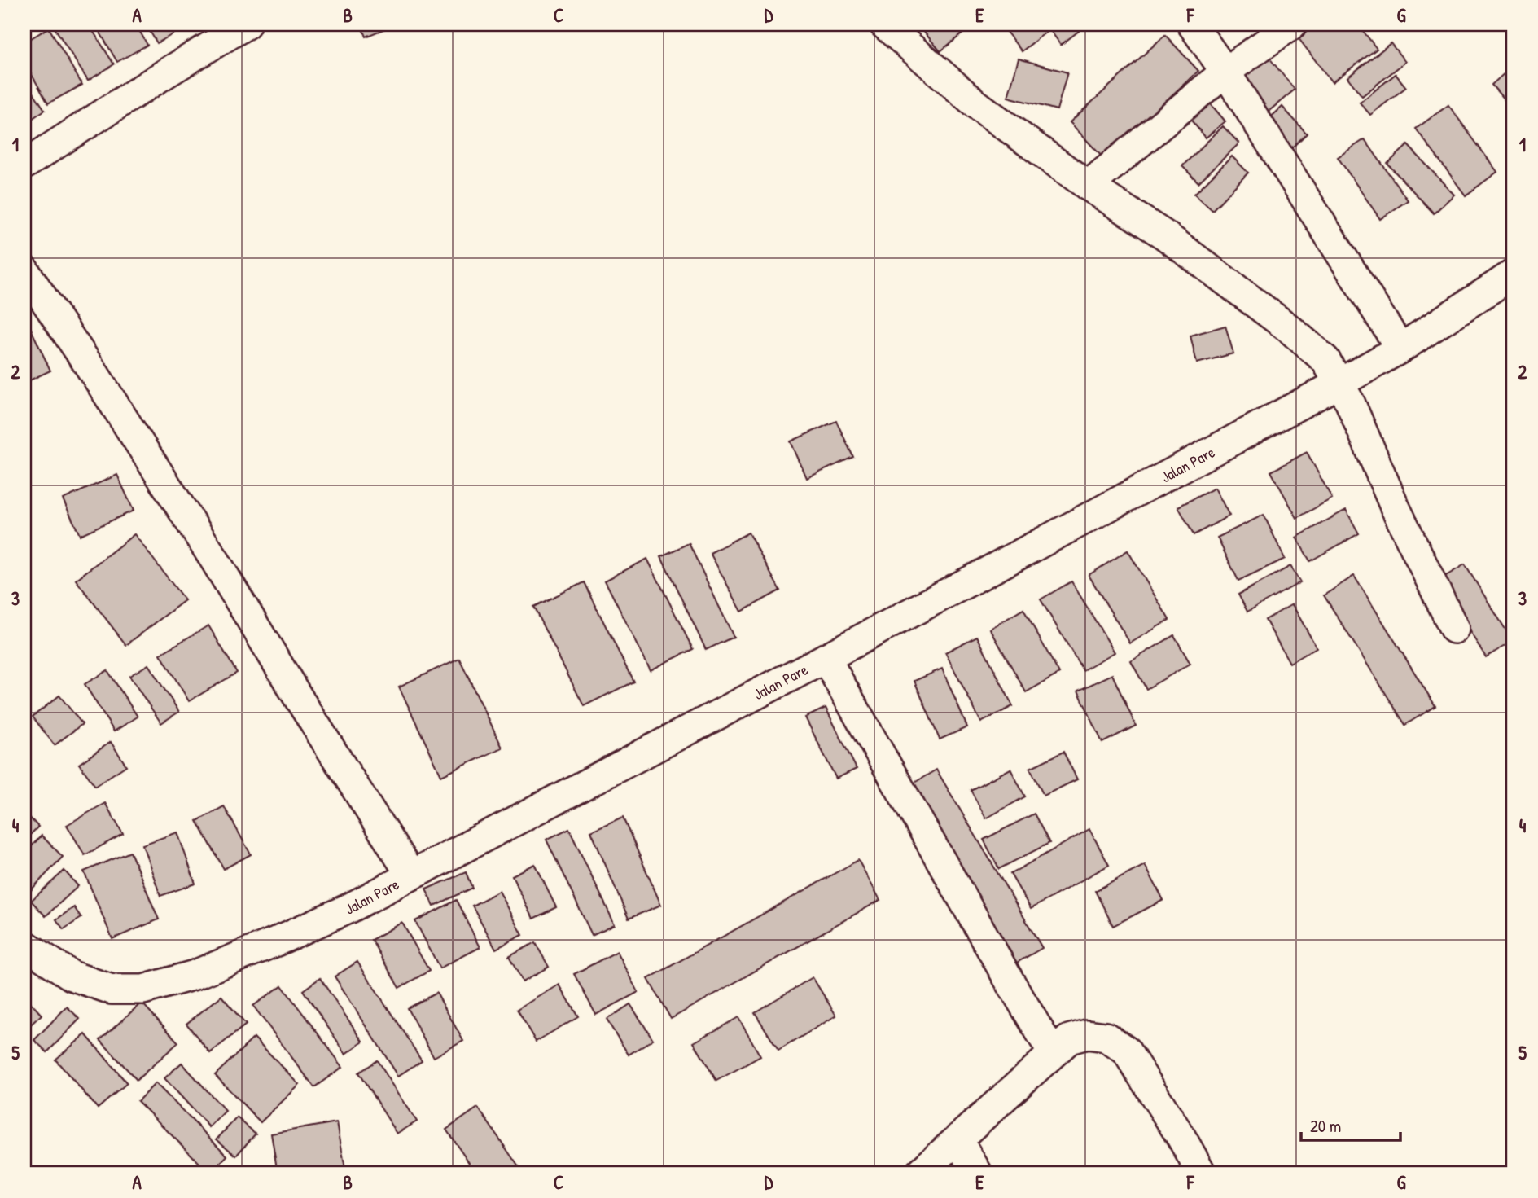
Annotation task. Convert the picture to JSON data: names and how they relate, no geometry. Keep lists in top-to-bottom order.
{
  "streets": {
    "street": ["Jalan Pare"]
  },
  "scale_bar": "20 m",
  "grid": {
    "columns": [
      "A",
      "B",
      "C",
      "D",
      "E",
      "F",
      "G"
    ],
    "rows": [
      "1",
      "2",
      "3",
      "4",
      "5"
    ]
  }
}
